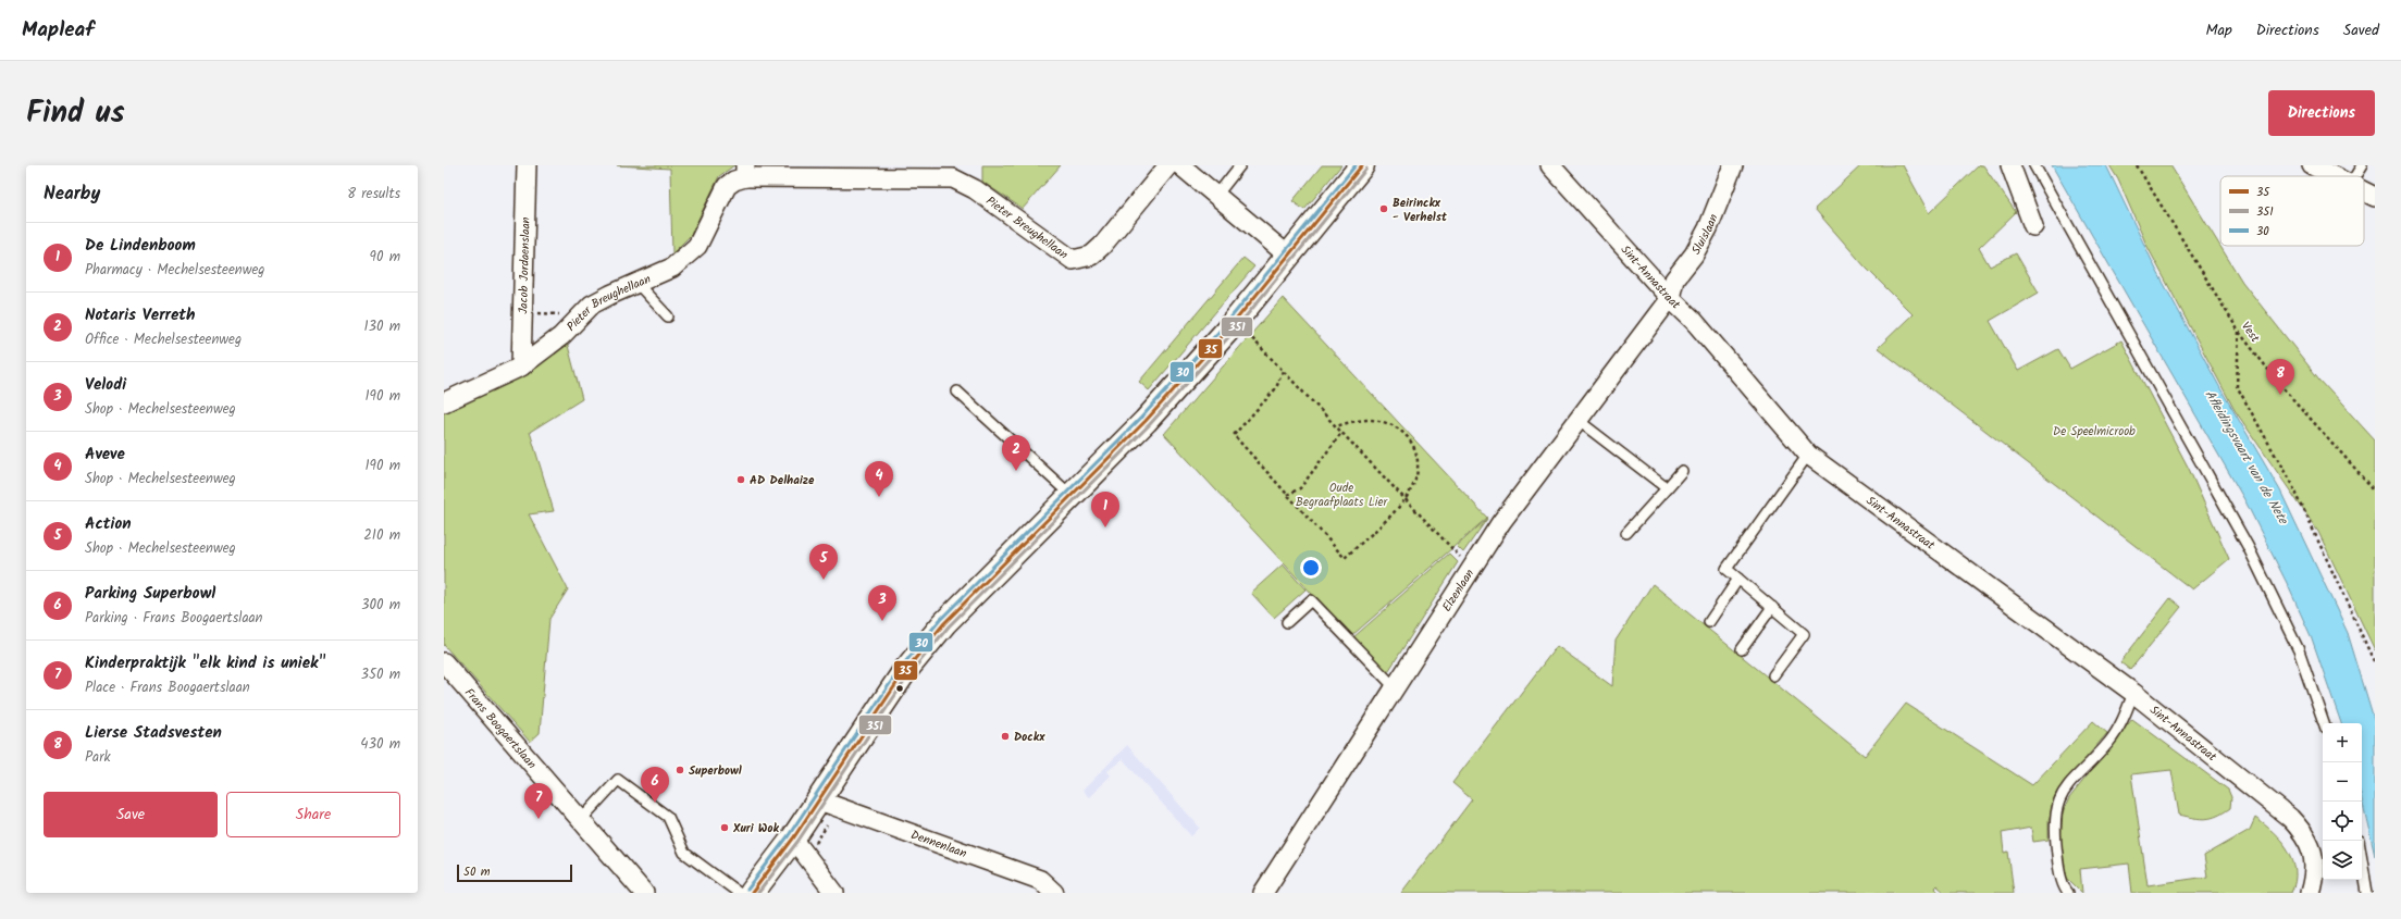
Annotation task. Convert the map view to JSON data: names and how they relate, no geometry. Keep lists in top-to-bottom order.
{
  "streets": {
    "street": [
      "Pieter Breughellaan",
      "Sluislaan",
      "Jacob Jordaenslaan",
      "Sint-Annastraat",
      "Elzenlaan",
      "Frans Boogaertslaan",
      "Dennenlaan"
    ],
    "path": ["Vest"]
  },
  "crossings": [
    ["Pieter Breughellaan", "Jacob Jordaenslaan"],
    ["Sluislaan", "Sint-Annastraat"],
    ["Sluislaan", "Elzenlaan"],
    ["Sint-Annastraat", "Elzenlaan"]
  ],
  "water": ["Afleidingsvaart van de Nete"],
  "parks": ["De Speelmicroob", "Oude Begraafplaats Lier"],
  "places": [
    "Beirinckx - Verhelst",
    "AD Delhaize",
    "Dockx",
    "Superbowl",
    "Xuri Wok"
  ],
  "lines": ["transit line 35", "transit line 30", "transit line 351"],
  "legend": ["35", "351", "30"],
  "scale_bar": "50 m",
  "page": {
    "header": "Mapleaf",
    "nav": ["Map", "Directions", "Saved"],
    "title": "Find us",
    "buttons": [
      "Directions",
      ["Save", "Share"]
    ],
    "heading": ["Nearby", "8 results"],
    "list": [
      {
        "mark": "1",
        "name": "De Lindenboom",
        "note": "Pharmacy · Mechelsesteenweg",
        "value": "90 m"
      },
      {
        "mark": "2",
        "name": "Notaris Verreth",
        "note": "Office · Mechelsesteenweg",
        "value": "130 m"
      },
      {
        "mark": "3",
        "name": "Velodi",
        "note": "Shop · Mechelsesteenweg",
        "value": "190 m"
      },
      {
        "mark": "4",
        "name": "Aveve",
        "note": "Shop · Mechelsesteenweg",
        "value": "190 m"
      },
      {
        "mark": "5",
        "name": "Action",
        "note": "Shop · Mechelsesteenweg",
        "value": "210 m"
      },
      {
        "mark": "6",
        "name": "Parking Superbowl",
        "note": "Parking · Frans Boogaertslaan",
        "value": "300 m"
      },
      {
        "mark": "7",
        "name": "Kinderpraktijk \"elk kind is uniek\"",
        "note": "Place · Frans Boogaertslaan",
        "value": "350 m"
      },
      {
        "mark": "8",
        "name": "Lierse Stadsvesten",
        "note": "Park",
        "value": "430 m"
      }
    ],
    "pins": [
      "8",
      "2",
      "4",
      "1",
      "5",
      "3",
      "6",
      "7"
    ],
    "map_buttons": ["+", "−"],
    "scale": "50 m"
  }
}
